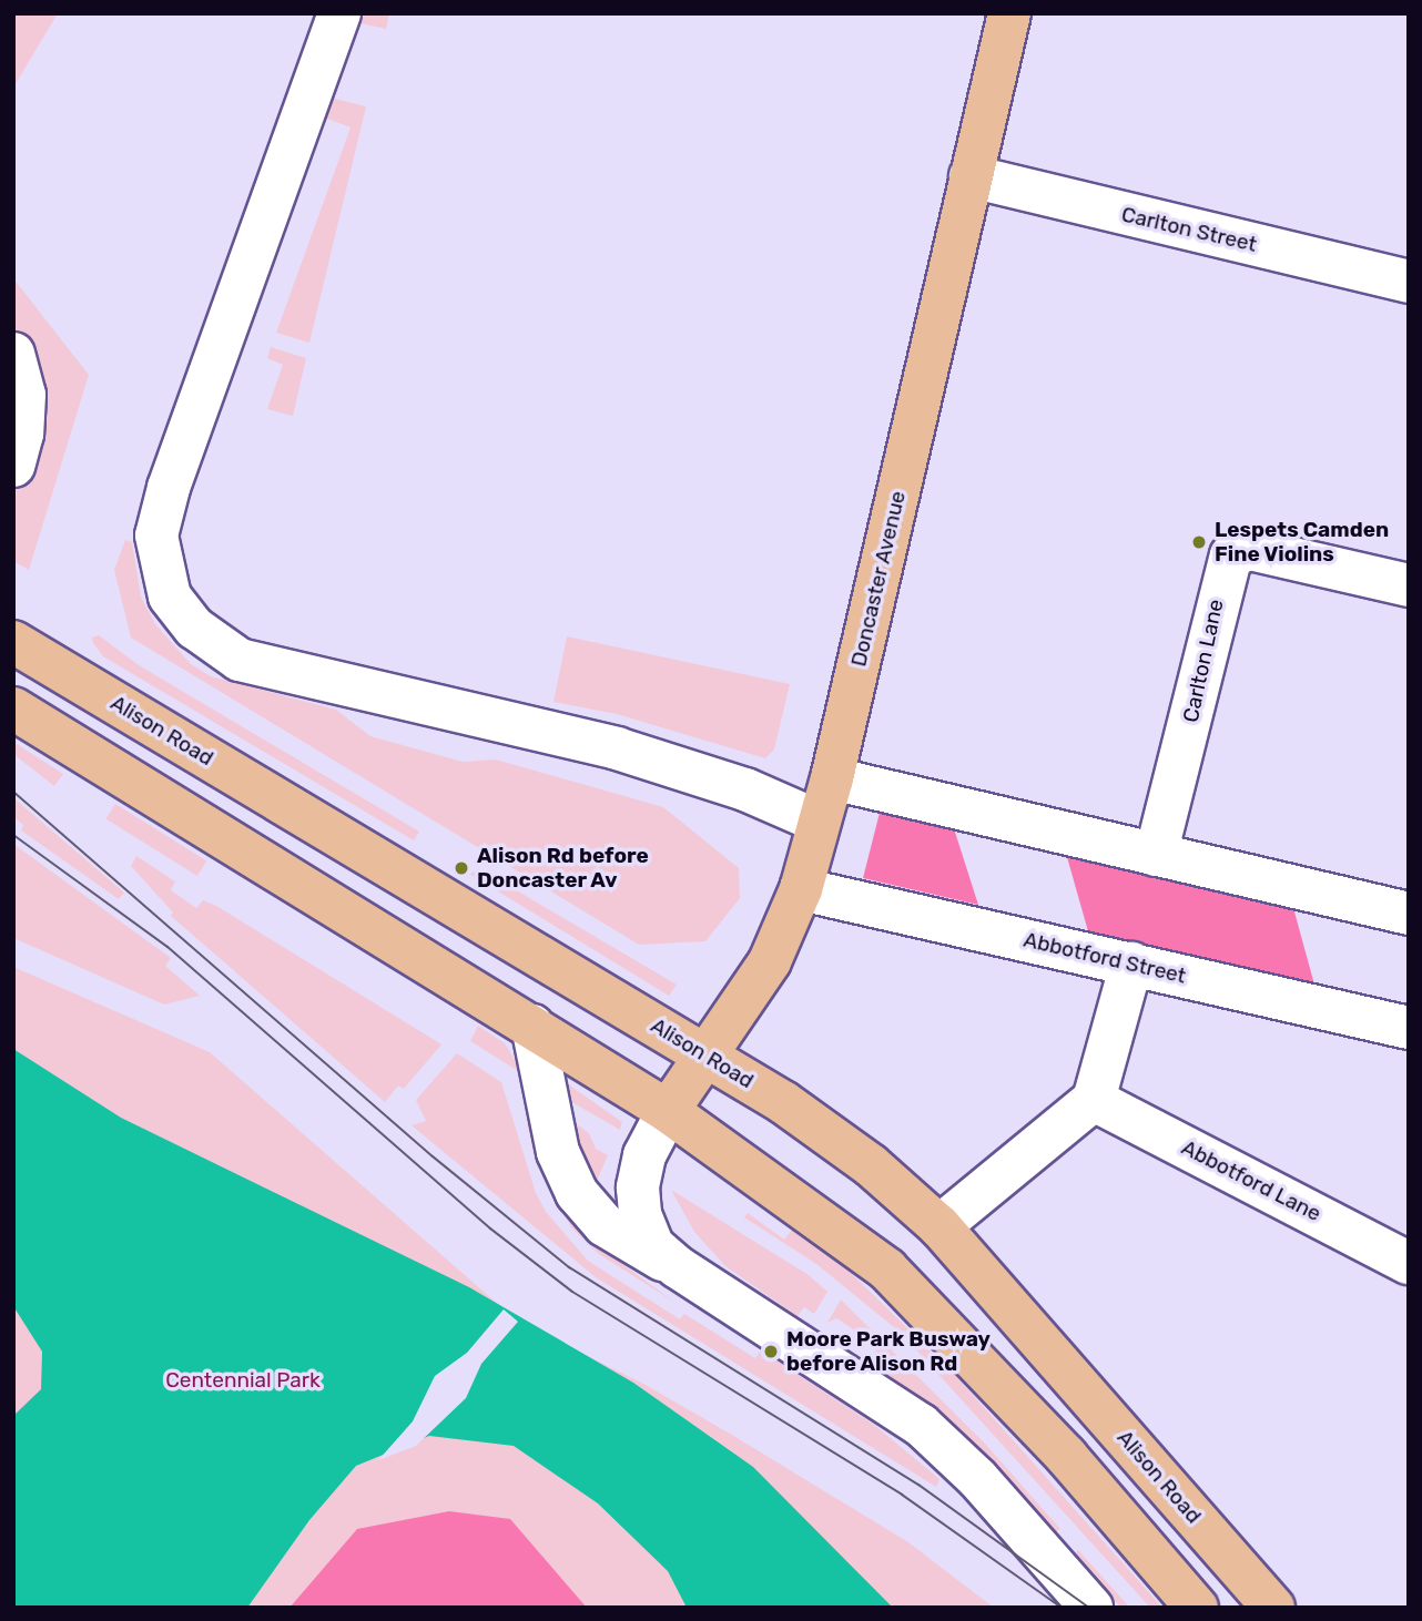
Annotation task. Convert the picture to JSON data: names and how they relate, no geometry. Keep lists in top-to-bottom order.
{
  "streets": {
    "main road": ["Doncaster Avenue", "Alison Road"],
    "street": [
      "Carlton Street",
      "Carlton Lane",
      "Abbotford Street",
      "Abbotford Lane"
    ]
  },
  "crossings": [
    ["Carlton Street", "Doncaster Avenue"],
    ["Doncaster Avenue", "Alison Road"],
    ["Doncaster Avenue", "Abbotford Street"]
  ],
  "parks": ["Centennial Park"],
  "places": ["Lespets Camden Fine Violins", "Alison Rd before Doncaster Av", "Moore Park Busway before Alison Rd"]
}
